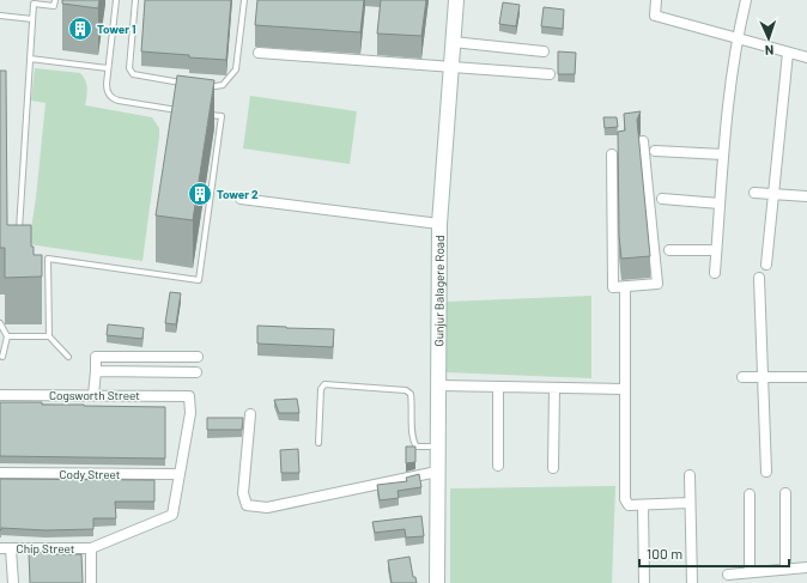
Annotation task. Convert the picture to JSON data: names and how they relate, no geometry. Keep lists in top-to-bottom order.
{
  "streets": {
    "street": [
      "Gunjur Balagere Road",
      "Cogsworth Street",
      "Cody Street",
      "Chip Street"
    ]
  },
  "crossings": [
    ["Cogsworth Street", "Cody Street"]
  ],
  "places": {
    "building": ["Tower 1", "Tower 2"]
  },
  "scale_bar": "100 m",
  "north": "bottom"
}
